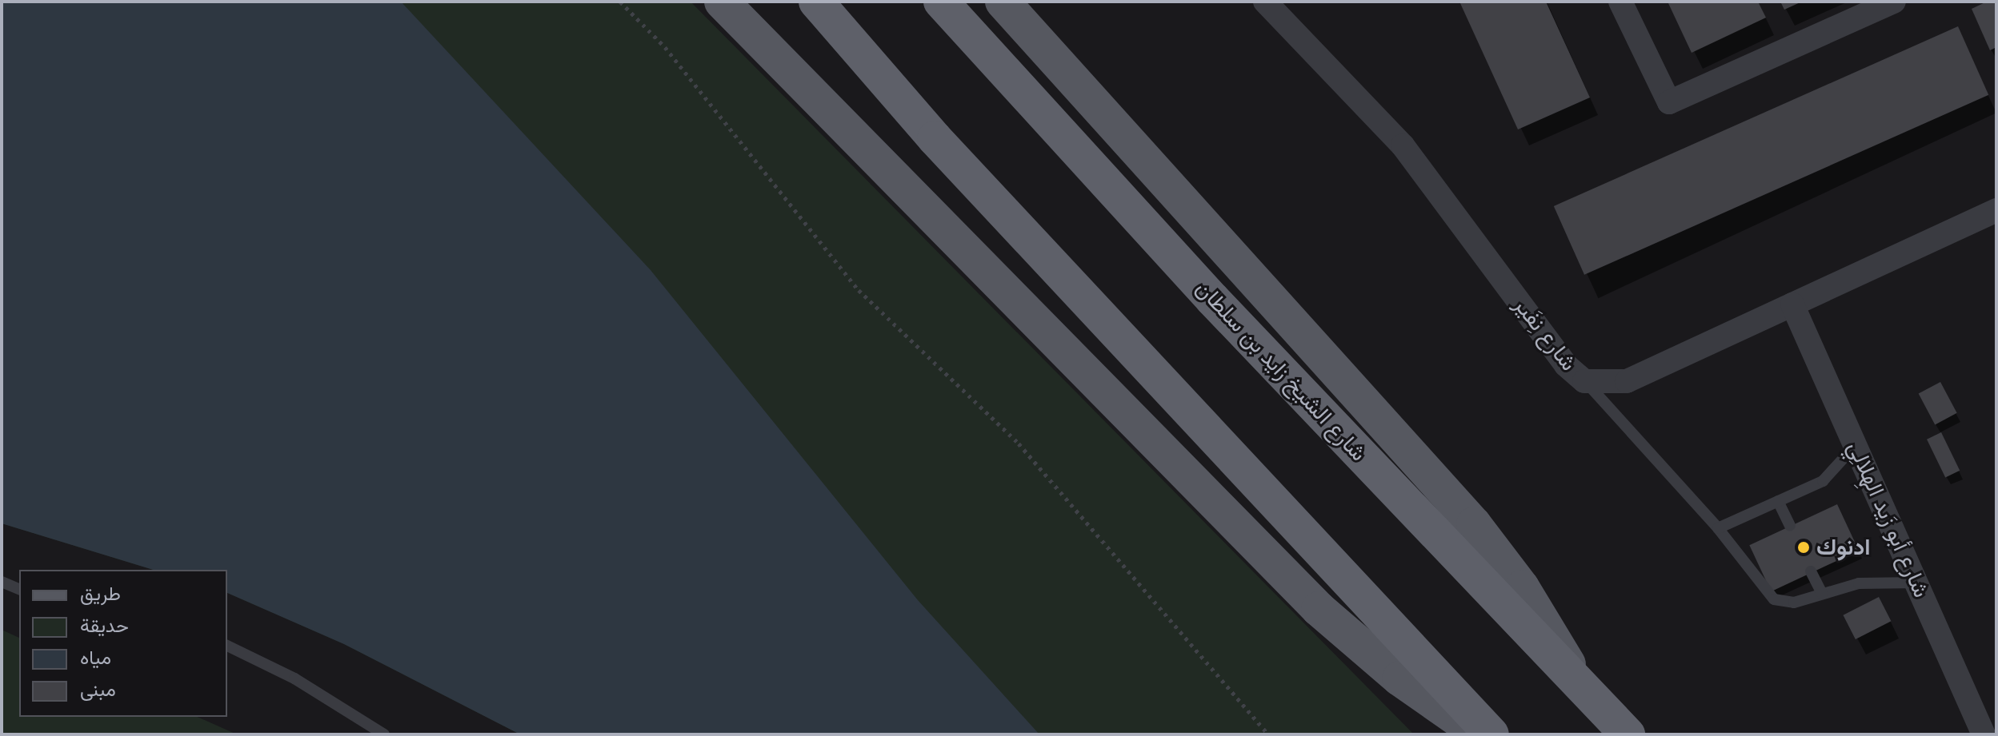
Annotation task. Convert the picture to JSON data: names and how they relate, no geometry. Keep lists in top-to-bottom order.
{
  "streets": {
    "highway": ["شارع الشيخ زايد بن سلطان"],
    "street": ["شارع نِفَير", "شارع أبو زَيد الهِلالِي"]
  },
  "crossings": [
    ["شارع نِفَير", "شارع أبو زَيد الهِلالِي"]
  ],
  "places": ["ادنوك"],
  "legend": [
    "طريق",
    "حديقة",
    "مياه",
    "مبنى"
  ]
}
